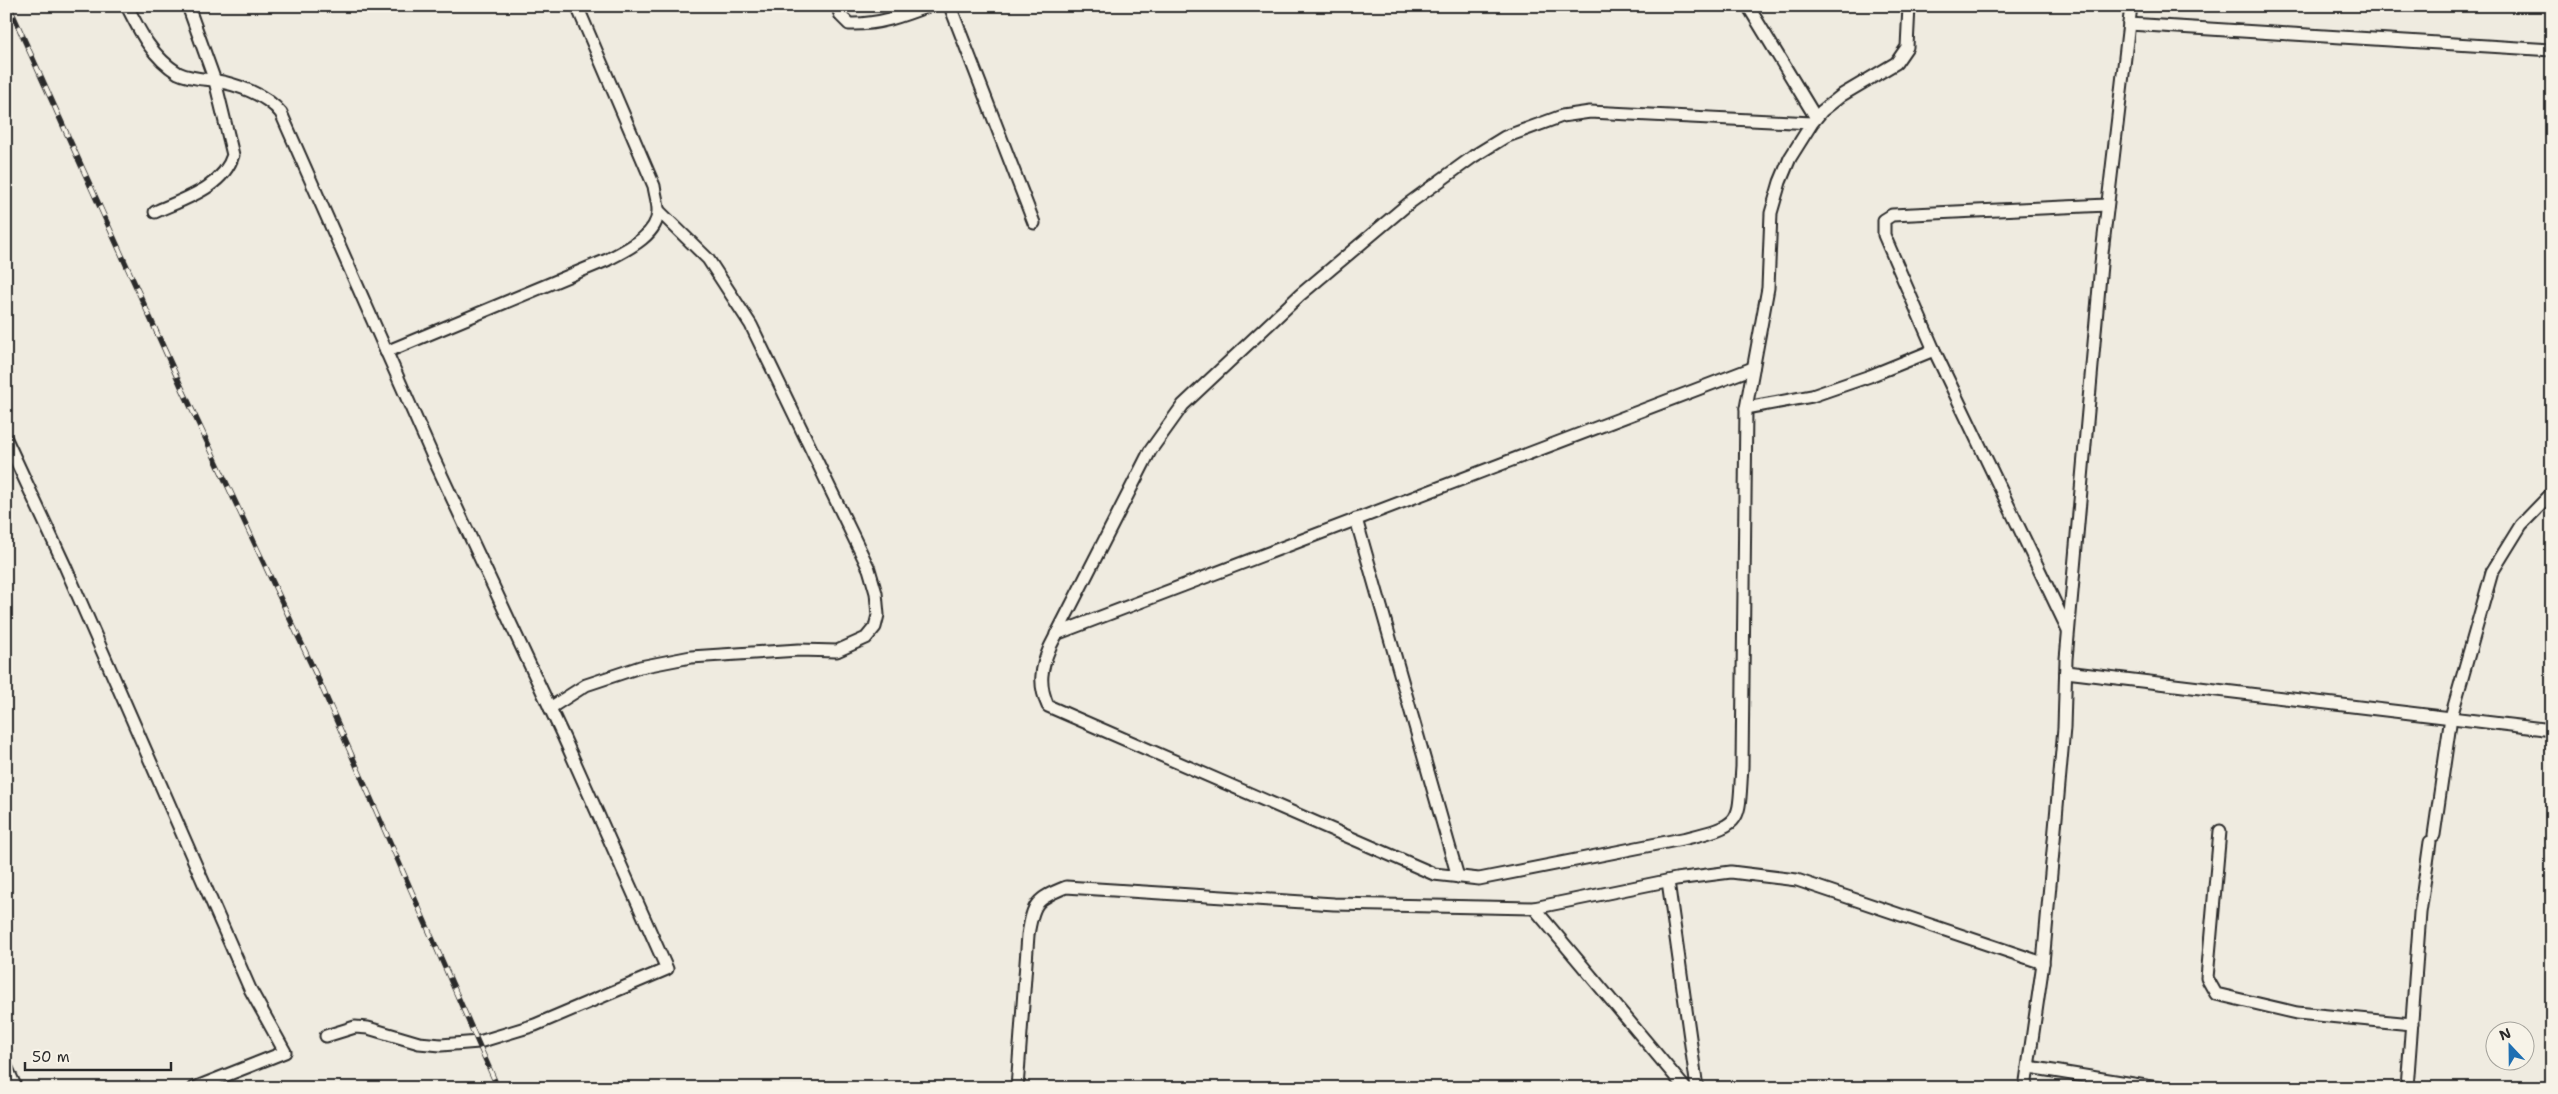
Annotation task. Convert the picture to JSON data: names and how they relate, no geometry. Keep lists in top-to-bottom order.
{
  "scale_bar": "50 m",
  "north": "top"
}
